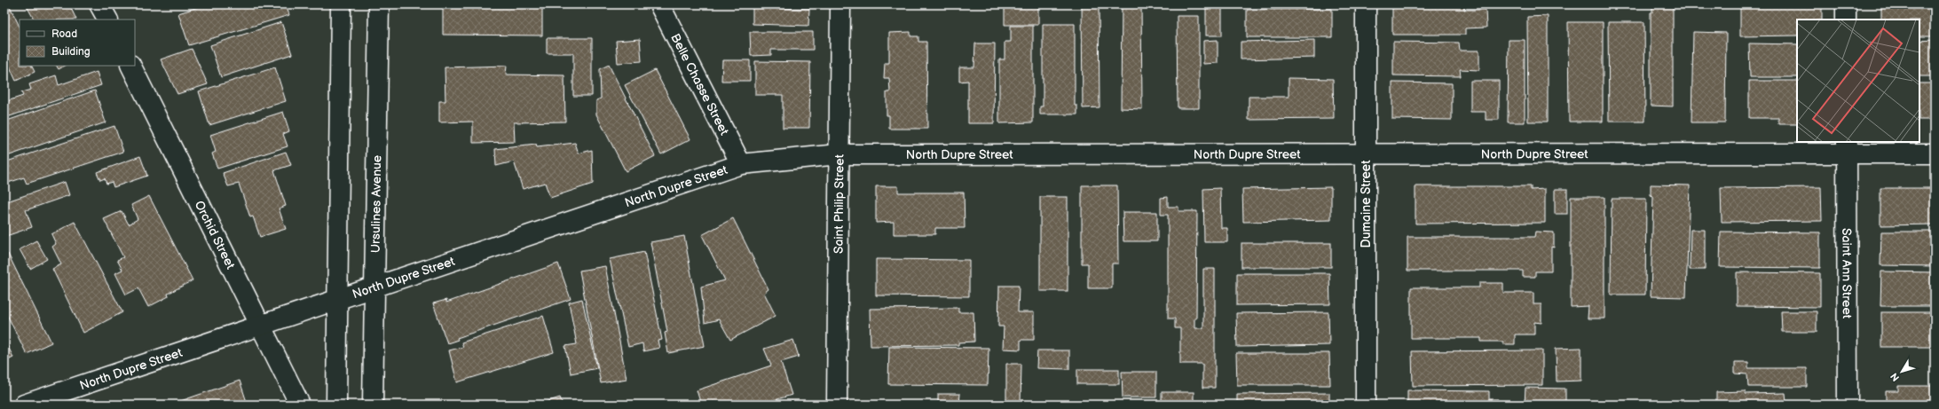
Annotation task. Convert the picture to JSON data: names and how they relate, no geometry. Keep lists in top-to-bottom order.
{
  "streets": {
    "street": [
      "Belle Chasse Street",
      "North Dupre Street",
      "Ursulines Avenue",
      "Saint Philip Street",
      "Dumaine Street",
      "Orchid Street",
      "Saint Ann Street"
    ]
  },
  "crossings": [
    ["Belle Chasse Street", "North Dupre Street"],
    ["North Dupre Street", "Ursulines Avenue"],
    ["North Dupre Street", "Saint Philip Street"],
    ["North Dupre Street", "Dumaine Street"],
    ["North Dupre Street", "Orchid Street"],
    ["North Dupre Street", "Saint Ann Street"]
  ],
  "legend": ["Road", "Building"],
  "north": "bottom left"
}
